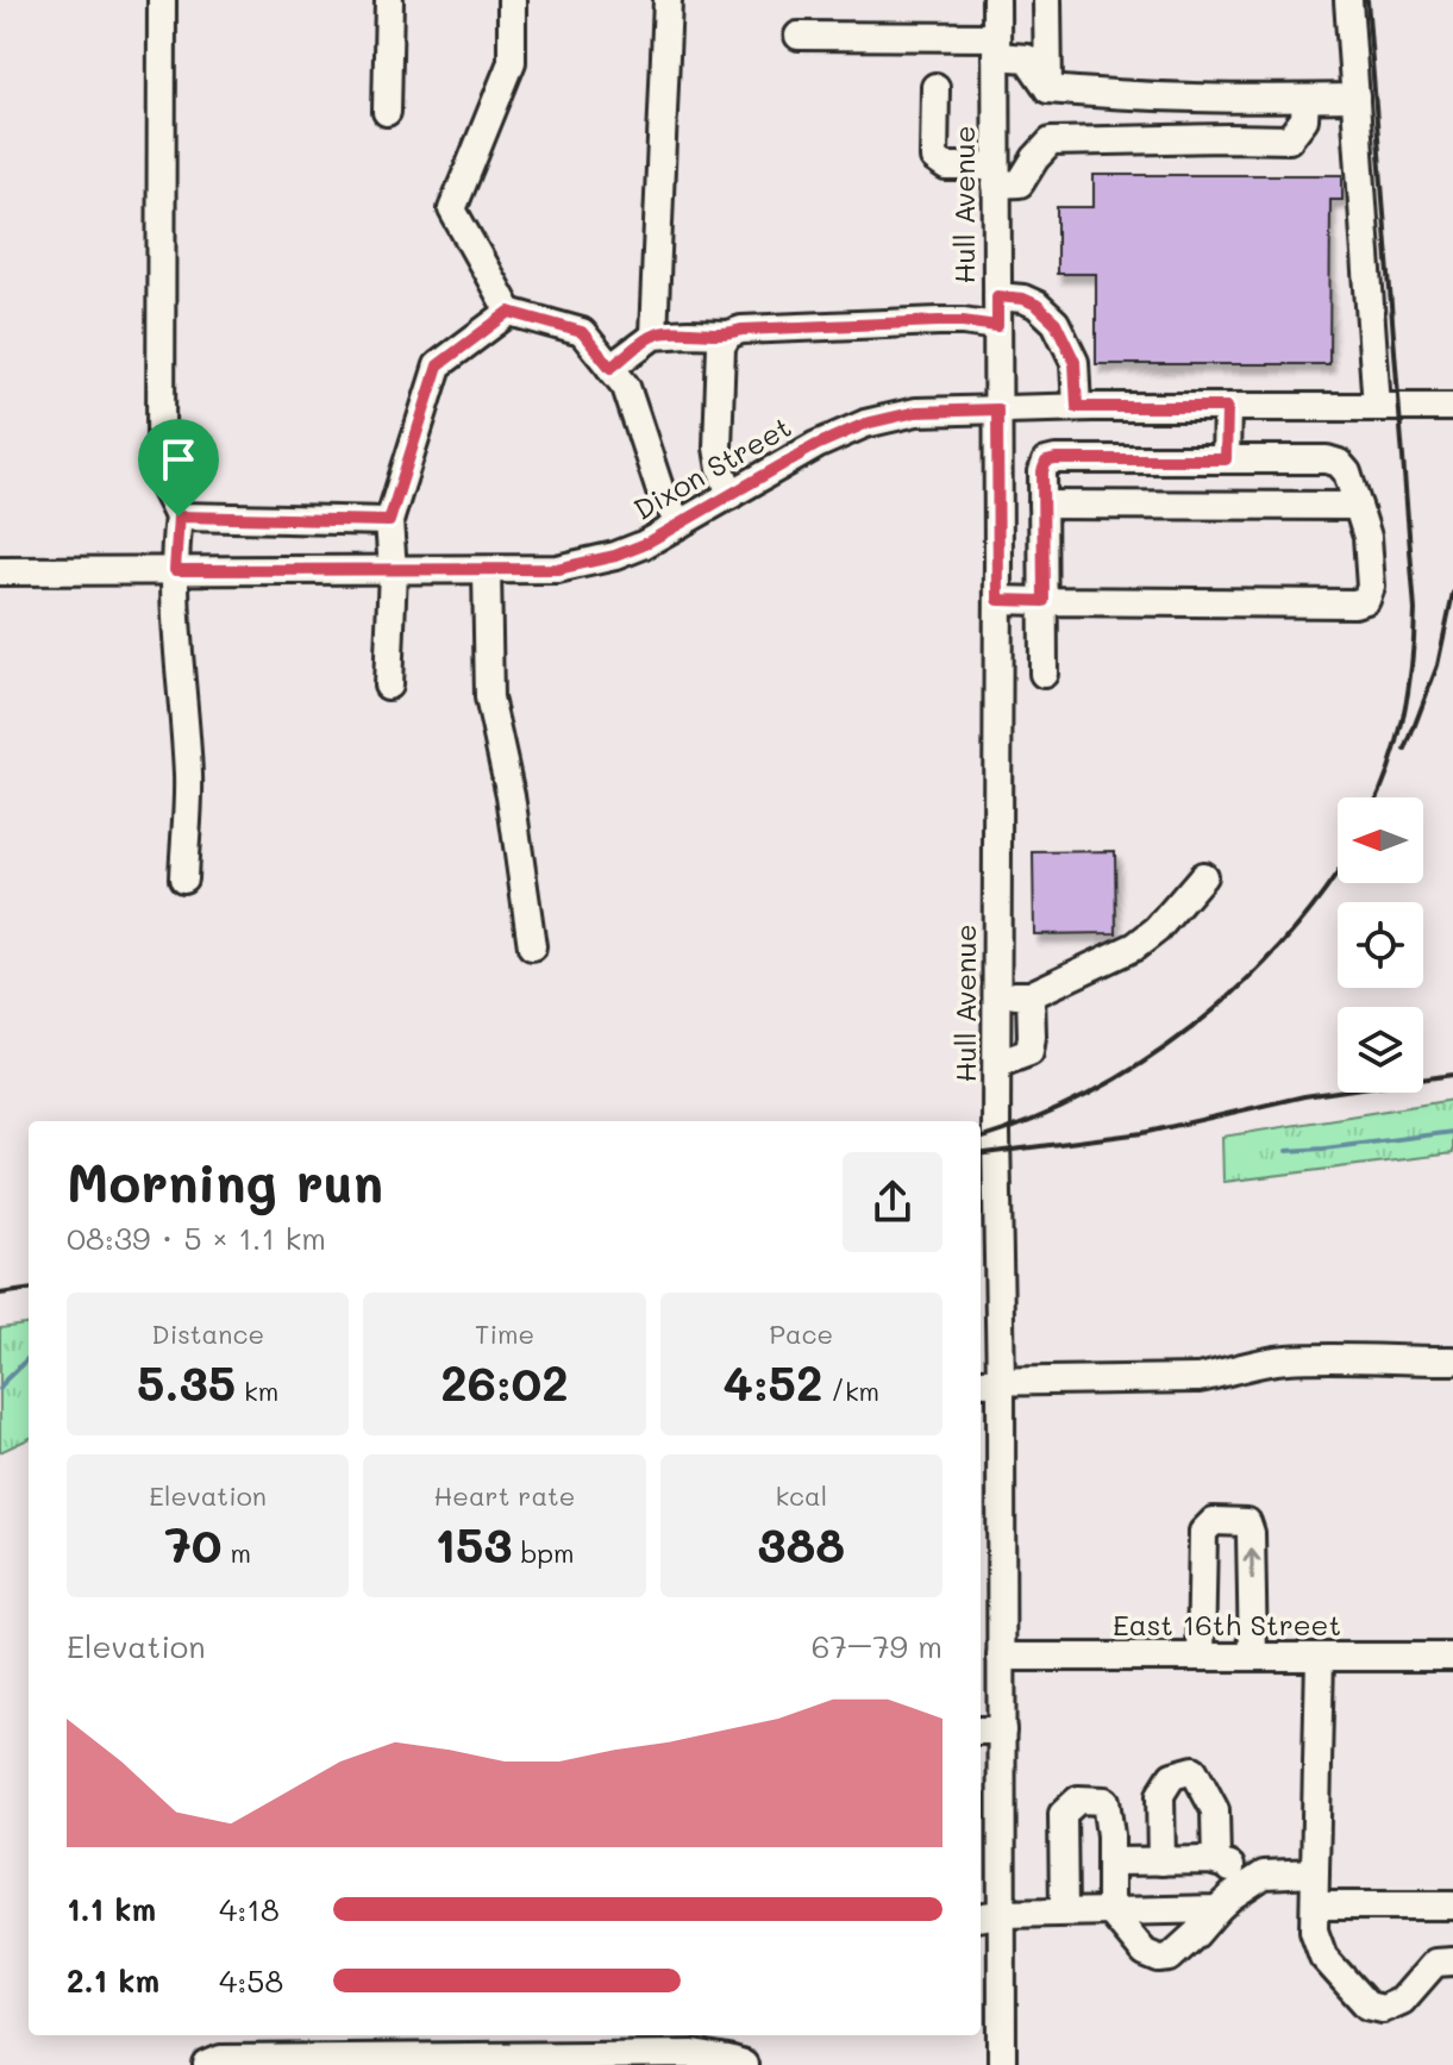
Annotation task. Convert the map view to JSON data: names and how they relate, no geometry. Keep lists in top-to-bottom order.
{
  "streets": {
    "street": ["Hull Avenue", "Dixon Street", "East 16th Street"]
  },
  "crossings": [
    ["Hull Avenue", "Dixon Street"],
    ["Hull Avenue", "East 16th Street"]
  ],
  "north": "left",
  "page": {
    "heading": ["Morning run", "08:39 · 5 × 1.1 km"],
    "stats": [
      ["Distance", "5.35 km"],
      ["Time", "26:02"],
      ["Pace", "4:52 /km"],
      ["Elevation", "70 m"],
      ["Heart rate", "153 bpm"],
      ["kcal", "388"]
    ],
    "chart": ["Elevation", "67–79 m"],
    "list": [
      {
        "name": "1.1 km",
        "note": "4:18"
      },
      {
        "name": "2.1 km",
        "note": "4:58"
      }
    ]
  }
}
